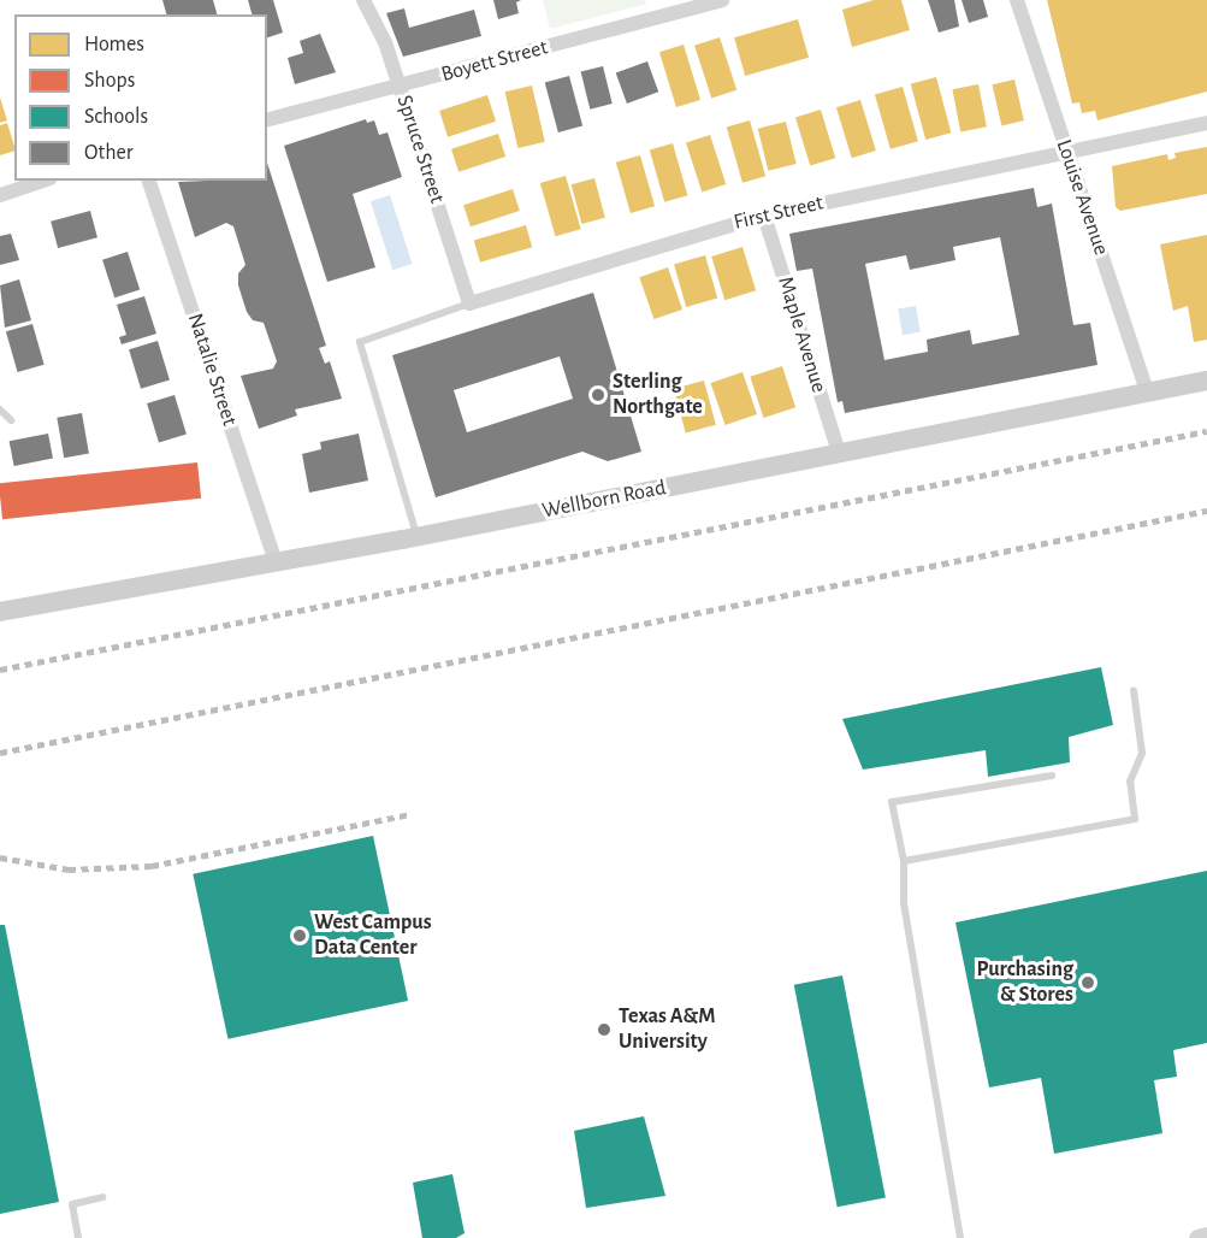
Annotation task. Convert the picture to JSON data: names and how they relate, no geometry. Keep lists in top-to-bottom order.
{
  "streets": {
    "main road": ["Wellborn Road"],
    "street": [
      "Boyett Street",
      "Spruce Street",
      "Louise Avenue",
      "First Street",
      "Maple Avenue",
      "Natalie Street"
    ]
  },
  "crossings": [
    ["Boyett Street", "Spruce Street"],
    ["Spruce Street", "First Street"],
    ["Louise Avenue", "First Street"],
    ["Louise Avenue", "Wellborn Road"],
    ["First Street", "Maple Avenue"],
    ["First Street", "Wellborn Road"],
    ["Maple Avenue", "Wellborn Road"],
    ["Natalie Street", "Wellborn Road"]
  ],
  "places": [
    "Sterling Northgate",
    "West Campus Data Center",
    "Purchasing & Stores",
    "Texas A&M University"
  ],
  "legend": [
    "Homes",
    "Shops",
    "Schools",
    "Other"
  ]
}
